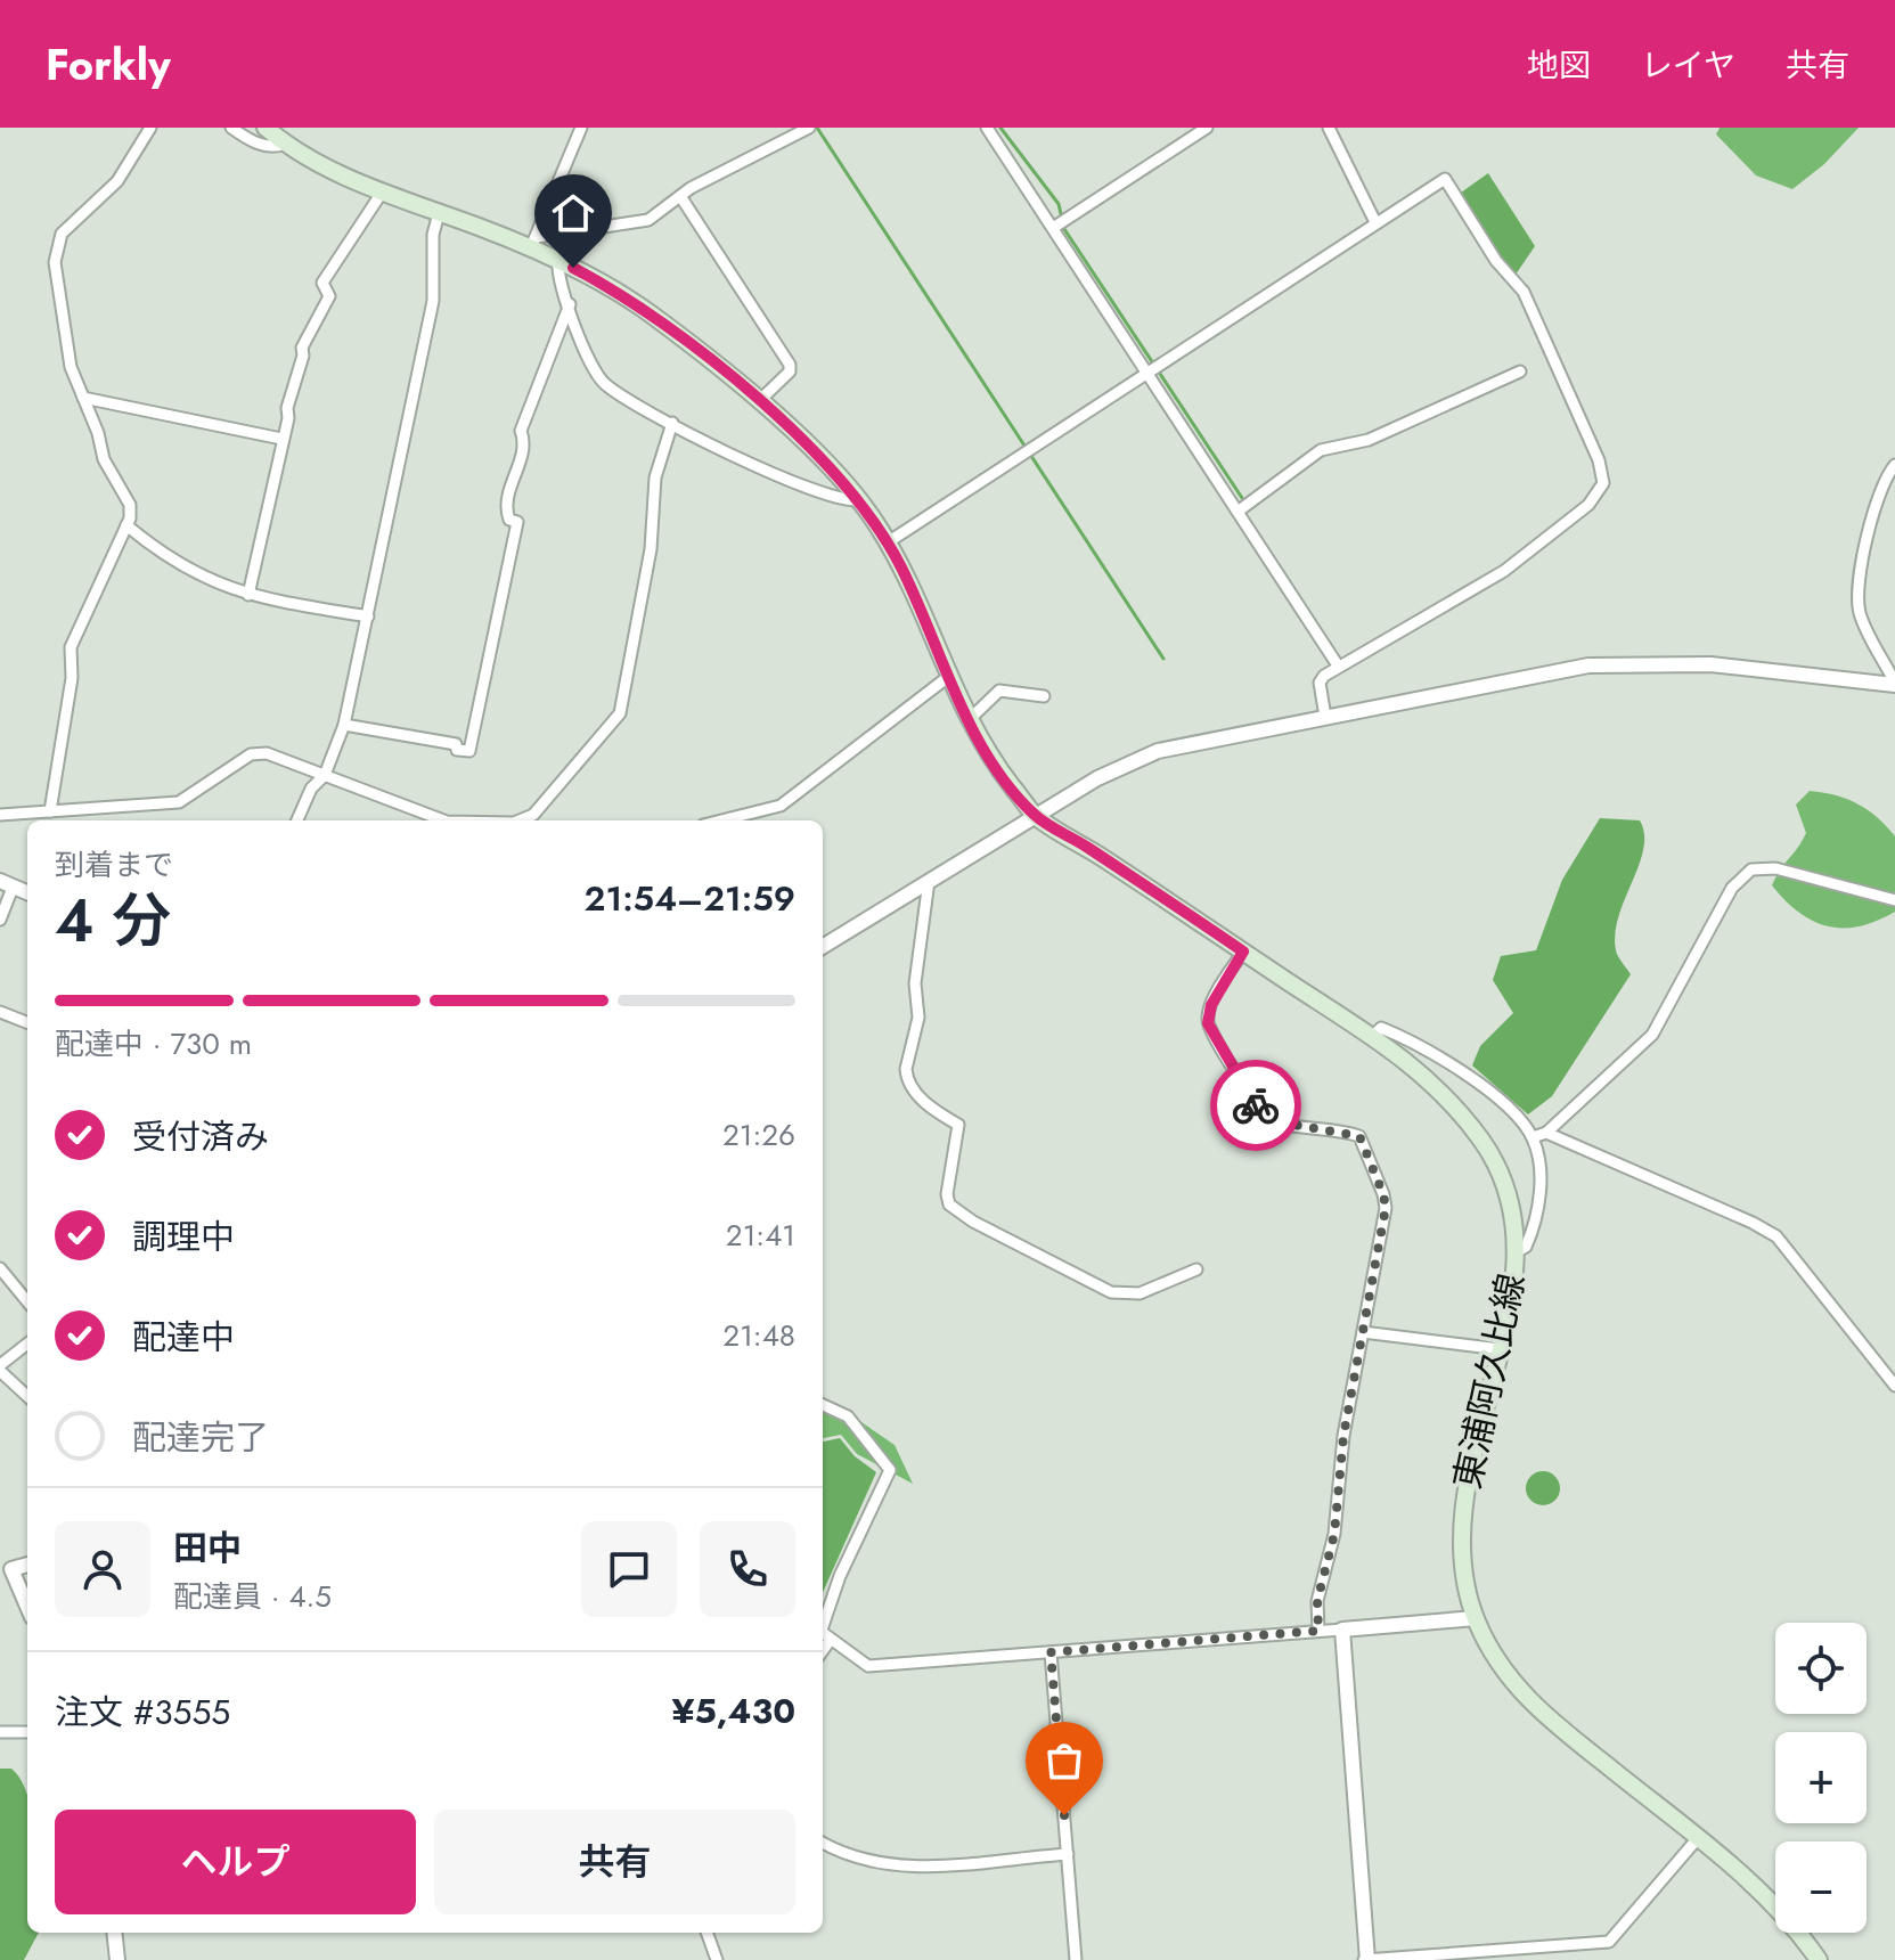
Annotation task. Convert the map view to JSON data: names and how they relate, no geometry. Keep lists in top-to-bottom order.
{
  "streets": {
    "main road": ["東浦阿久比線"]
  },
  "page": {
    "header": "Forkly",
    "nav": ["地図", "レイヤ", "共有"],
    "heading": ["4 分", "到着まで", "21:54–21:59"],
    "panel": [
      "田中",
      "配達員 · 4.5",
      "注文 #3555",
      "¥5,430"
    ],
    "bar": "配達中 · 730 m",
    "list": [
      ["受付済み", "21:26"],
      ["調理中", "21:41"],
      ["配達中", "21:48"],
      "配達完了"
    ],
    "map_buttons": ["+", "−"],
    "buttons": ["ヘルプ", "共有"]
  }
}
